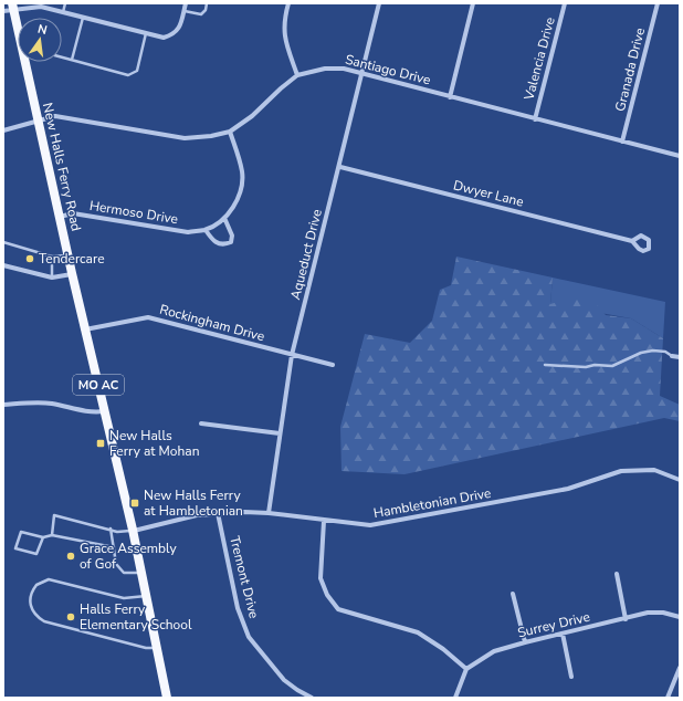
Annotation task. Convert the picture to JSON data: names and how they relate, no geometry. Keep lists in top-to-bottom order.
{
  "streets": {
    "main road": ["New Halls Ferry Road", "MO AC"],
    "street": [
      "Valencia Drive",
      "Santiago Drive",
      "Granada Drive",
      "Dwyer Lane",
      "Hermoso Drive",
      "Aqueduct Drive",
      "Rockingham Drive",
      "Hambletonian Drive",
      "Tremont Drive",
      "Surrey Drive"
    ]
  },
  "crossings": [
    ["Valencia Drive", "Santiago Drive"],
    ["Santiago Drive", "Granada Drive"],
    ["Santiago Drive", "New Halls Ferry Road"],
    ["Santiago Drive", "Hermoso Drive"],
    ["Santiago Drive", "Aqueduct Drive"],
    ["New Halls Ferry Road", "Hermoso Drive"],
    ["New Halls Ferry Road", "Rockingham Drive"],
    ["New Halls Ferry Road", "Hambletonian Drive"],
    ["Dwyer Lane", "Aqueduct Drive"],
    ["Aqueduct Drive", "Rockingham Drive"],
    ["Aqueduct Drive", "Hambletonian Drive"],
    ["Hambletonian Drive", "Tremont Drive"]
  ],
  "places": {
    "other": ["Tendercare", "Grace Assembly of Gof", "Halls Ferry Elementary School"],
    "transit": ["New Halls Ferry at Mohan", "New Halls Ferry at Hambletonian"]
  },
  "north": "top"
}
